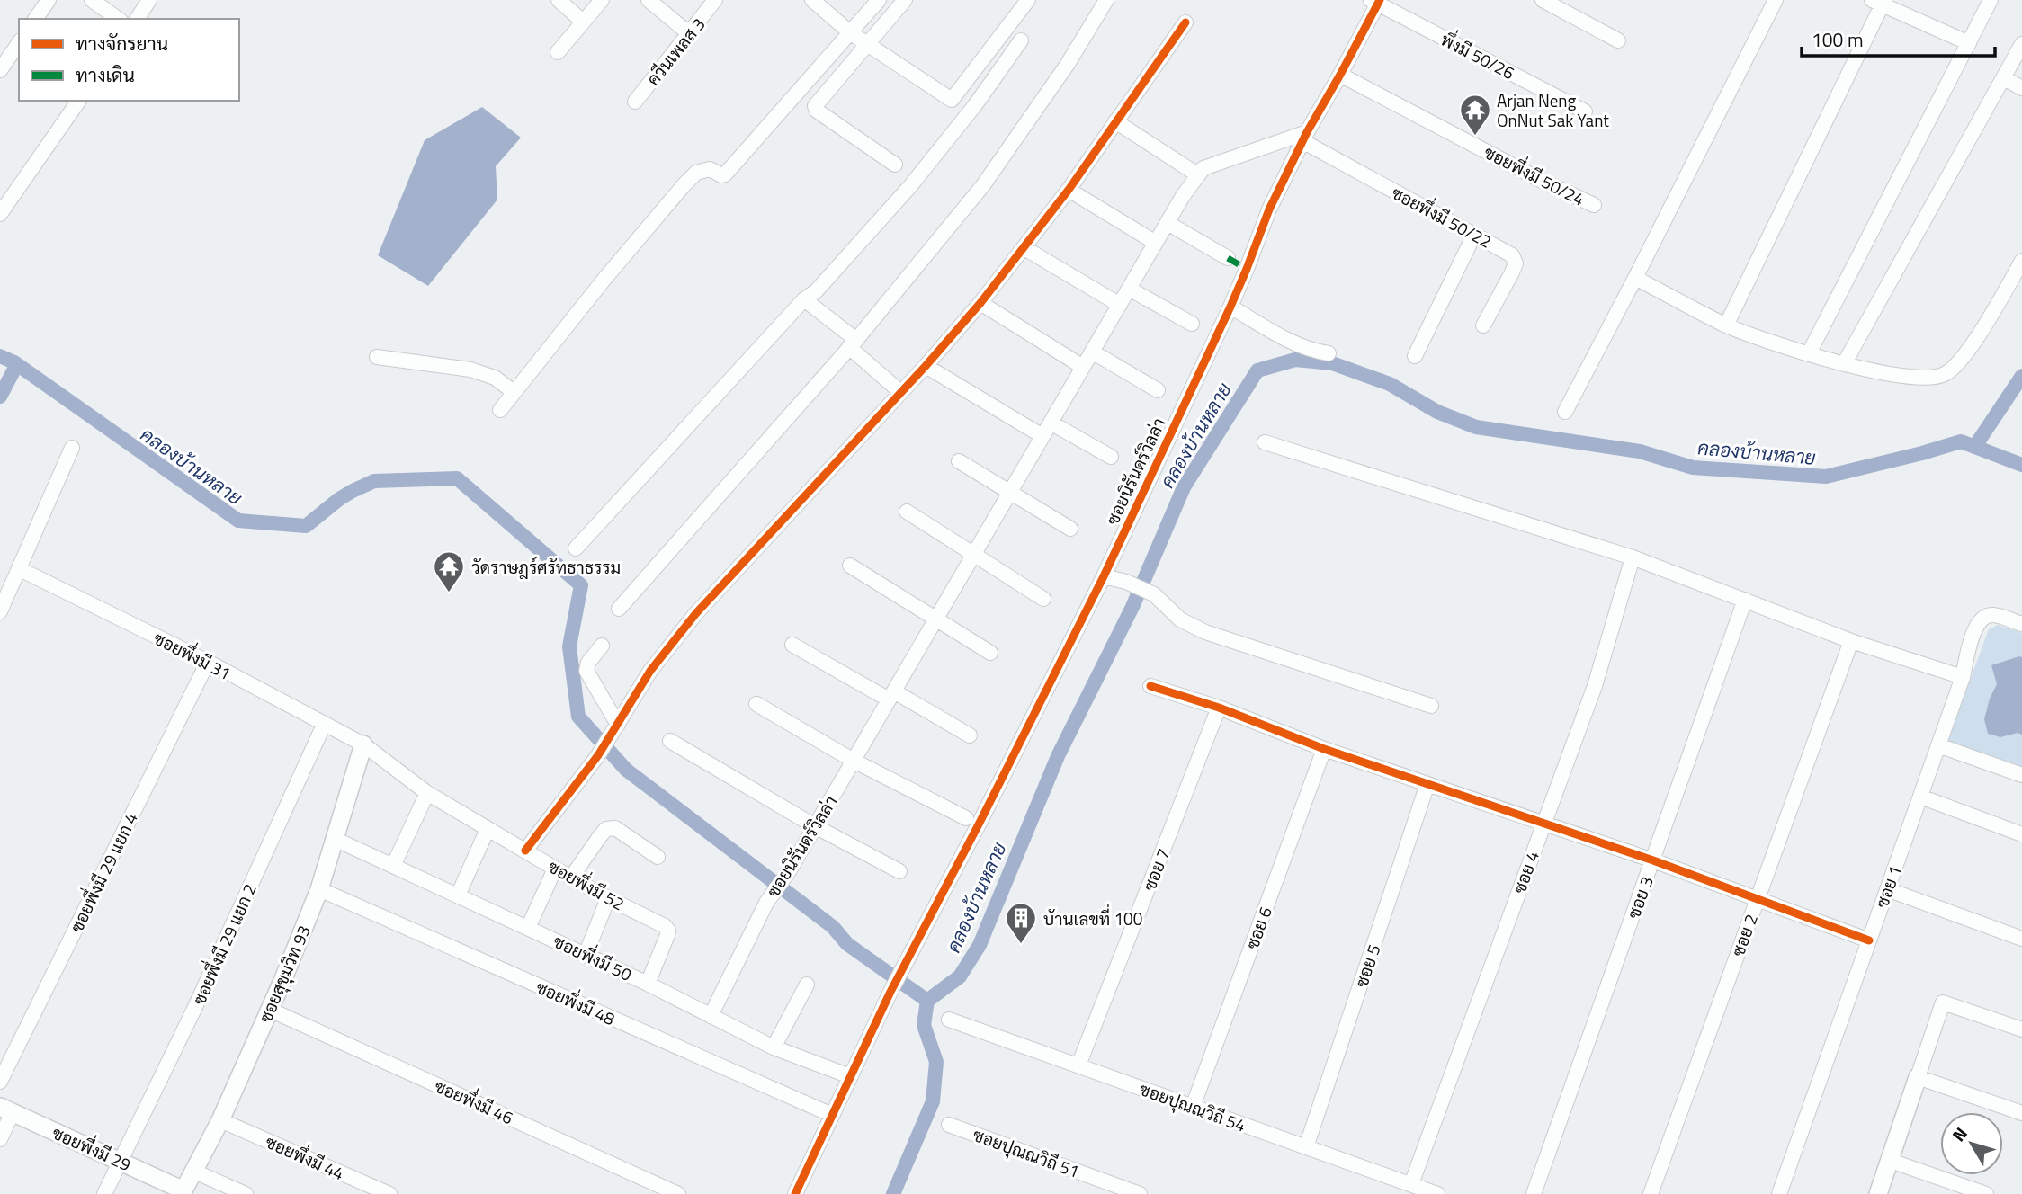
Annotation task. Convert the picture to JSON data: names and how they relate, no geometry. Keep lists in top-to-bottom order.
{
  "streets": {
    "street": [
      "ควีนเพลส 3",
      "พึ่งมี 50/26",
      "ซอยพึ่งมี 50/24",
      "ซอยพึ่งมี 50/22",
      "ซอยนิรันดร์วิลล่า",
      "ซอยพึ่งมี 31",
      "ซอย 7",
      "ซอยพึ่งมี 29 แยก 4",
      "ซอย 4",
      "ซอยพึ่งมี 52",
      "ซอย 1",
      "ซอย 3",
      "ซอย 6",
      "ซอย 2",
      "ซอยพึ่งมี 29 แยก 2",
      "ซอยพึ่งมี 50",
      "ซอย 5",
      "ซอยสุขุมวิท 93",
      "ซอยพึ่งมี 48",
      "ซอยพึ่งมี 46",
      "ซอยปุณณวิถี 54",
      "ซอยพึ่งมี 29",
      "ซอยปุณณวิถี 51",
      "ซอยพึ่งมี 44"
    ]
  },
  "crossings": [
    ["พึ่งมี 50/26", "ซอยนิรันดร์วิลล่า"],
    ["ซอยพึ่งมี 50/24", "ซอยนิรันดร์วิลล่า"],
    ["ซอยพึ่งมี 50/22", "ซอยนิรันดร์วิลล่า"],
    ["ซอยนิรันดร์วิลล่า", "ซอยพึ่งมี 50"],
    ["ซอยนิรันดร์วิลล่า", "ซอยพึ่งมี 48"],
    ["ซอยพึ่งมี 31", "ซอยพึ่งมี 29 แยก 4"],
    ["ซอยพึ่งมี 31", "ซอยพึ่งมี 52"],
    ["ซอยพึ่งมี 31", "ซอยพึ่งมี 29 แยก 2"],
    ["ซอยพึ่งมี 31", "ซอยสุขุมวิท 93"],
    ["ซอย 7", "ซอยปุณณวิถี 54"],
    ["ซอย 4", "ซอยปุณณวิถี 54"],
    ["ซอยพึ่งมี 52", "ซอยพึ่งมี 50"],
    ["ซอยพึ่งมี 52", "ซอยสุขุมวิท 93"],
    ["ซอย 6", "ซอยปุณณวิถี 54"],
    ["ซอยพึ่งมี 29 แยก 2", "ซอยพึ่งมี 29"],
    ["ซอยพึ่งมี 50", "ซอยสุขุมวิท 93"],
    ["ซอย 5", "ซอยปุณณวิถี 54"],
    ["ซอยสุขุมวิท 93", "ซอยพึ่งมี 48"],
    ["ซอยสุขุมวิท 93", "ซอยพึ่งมี 46"],
    ["ซอยสุขุมวิท 93", "ซอยพึ่งมี 29"],
    ["ซอยสุขุมวิท 93", "ซอยพึ่งมี 44"]
  ],
  "water": ["คลองบ้านหลาย"],
  "places": {
    "temple": ["Arjan Neng OnNut Sak Yant", "วัดราษฎร์ศรัทธาธรรม"],
    "building": ["บ้านเลขที่ 100"]
  },
  "legend": ["ทางจักรยาน", "ทางเดิน"],
  "scale_bar": "100 m",
  "north": "top left"
}
